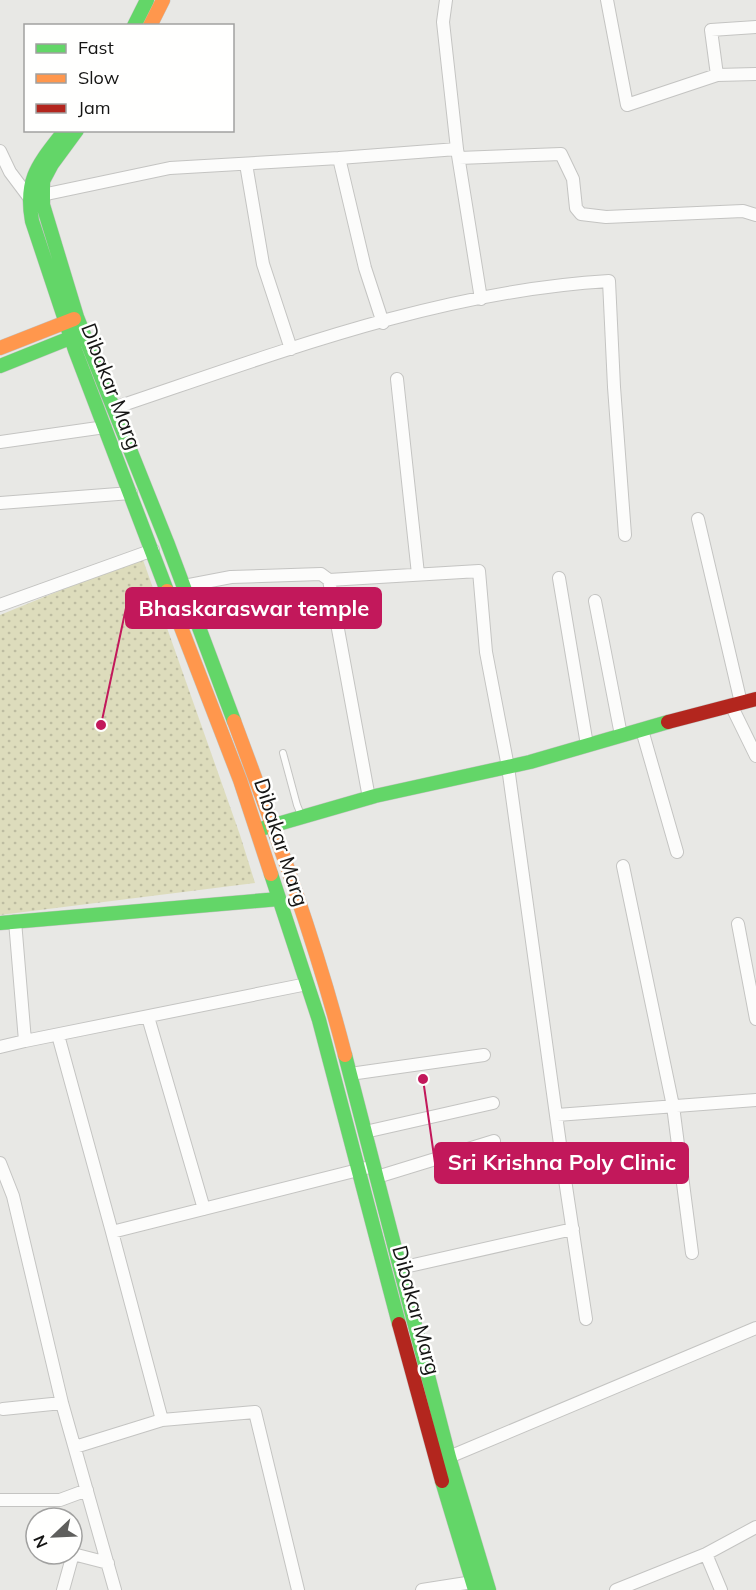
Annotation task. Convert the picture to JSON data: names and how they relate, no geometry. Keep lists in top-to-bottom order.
{
  "streets": {
    "main road": ["Dibakar Marg"]
  },
  "places": ["Bhaskaraswar temple", "Sri Krishna Poly Clinic"],
  "legend": ["Fast", "Slow", "Jam"],
  "north": "bottom left"
}
